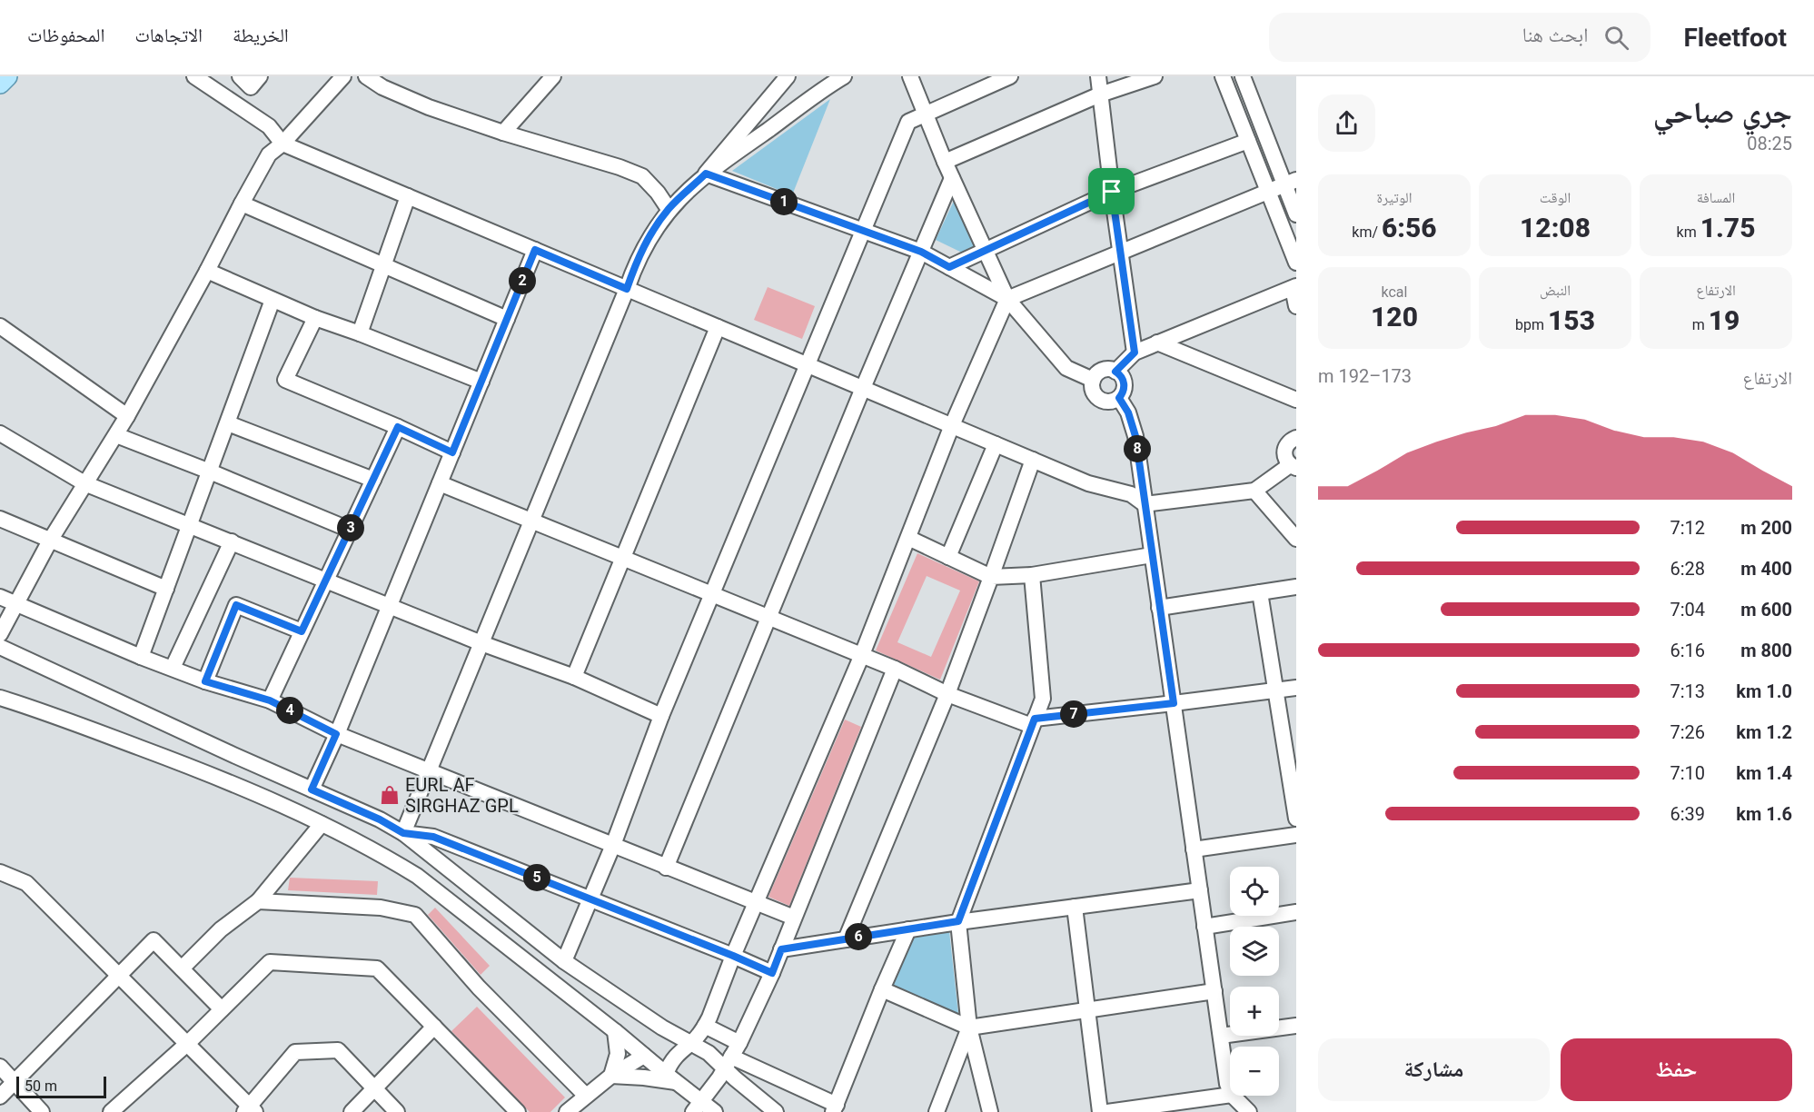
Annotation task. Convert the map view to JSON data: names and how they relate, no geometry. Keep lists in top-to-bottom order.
{
  "places": {
    "shop": ["EURL AF SIRGHAZ GPL"]
  },
  "scale_bar": "50 m",
  "page": {
    "header": "Fleetfoot",
    "search": "ابحث هنا",
    "nav": ["الخريطة", "الاتجاهات", "المحفوظات"],
    "heading": ["جري صباحي", "08:25"],
    "stats": [
      ["المسافة", "1.75 km"],
      ["الوقت", "12:08"],
      ["الوتيرة", "6:56 /km"],
      ["الارتفاع", "19 m"],
      ["النبض", "153 bpm"],
      ["kcal", "120"]
    ],
    "pins": [
      "1",
      "2",
      "8",
      "3",
      "4",
      "7",
      "5",
      "6"
    ],
    "chart": ["الارتفاع", "173–192 m"],
    "list": [
      {
        "name": "200 m",
        "note": "7:12"
      },
      {
        "name": "400 m",
        "note": "6:28"
      },
      {
        "name": "600 m",
        "note": "7:04"
      },
      {
        "name": "800 m",
        "note": "6:16"
      },
      {
        "name": "1.0 km",
        "note": "7:13"
      },
      {
        "name": "1.2 km",
        "note": "7:26"
      },
      {
        "name": "1.4 km",
        "note": "7:10"
      },
      {
        "name": "1.6 km",
        "note": "6:39"
      }
    ],
    "map_buttons": ["+", "−"],
    "buttons": ["حفظ", "مشاركة"],
    "scale": "50 m"
  }
}
